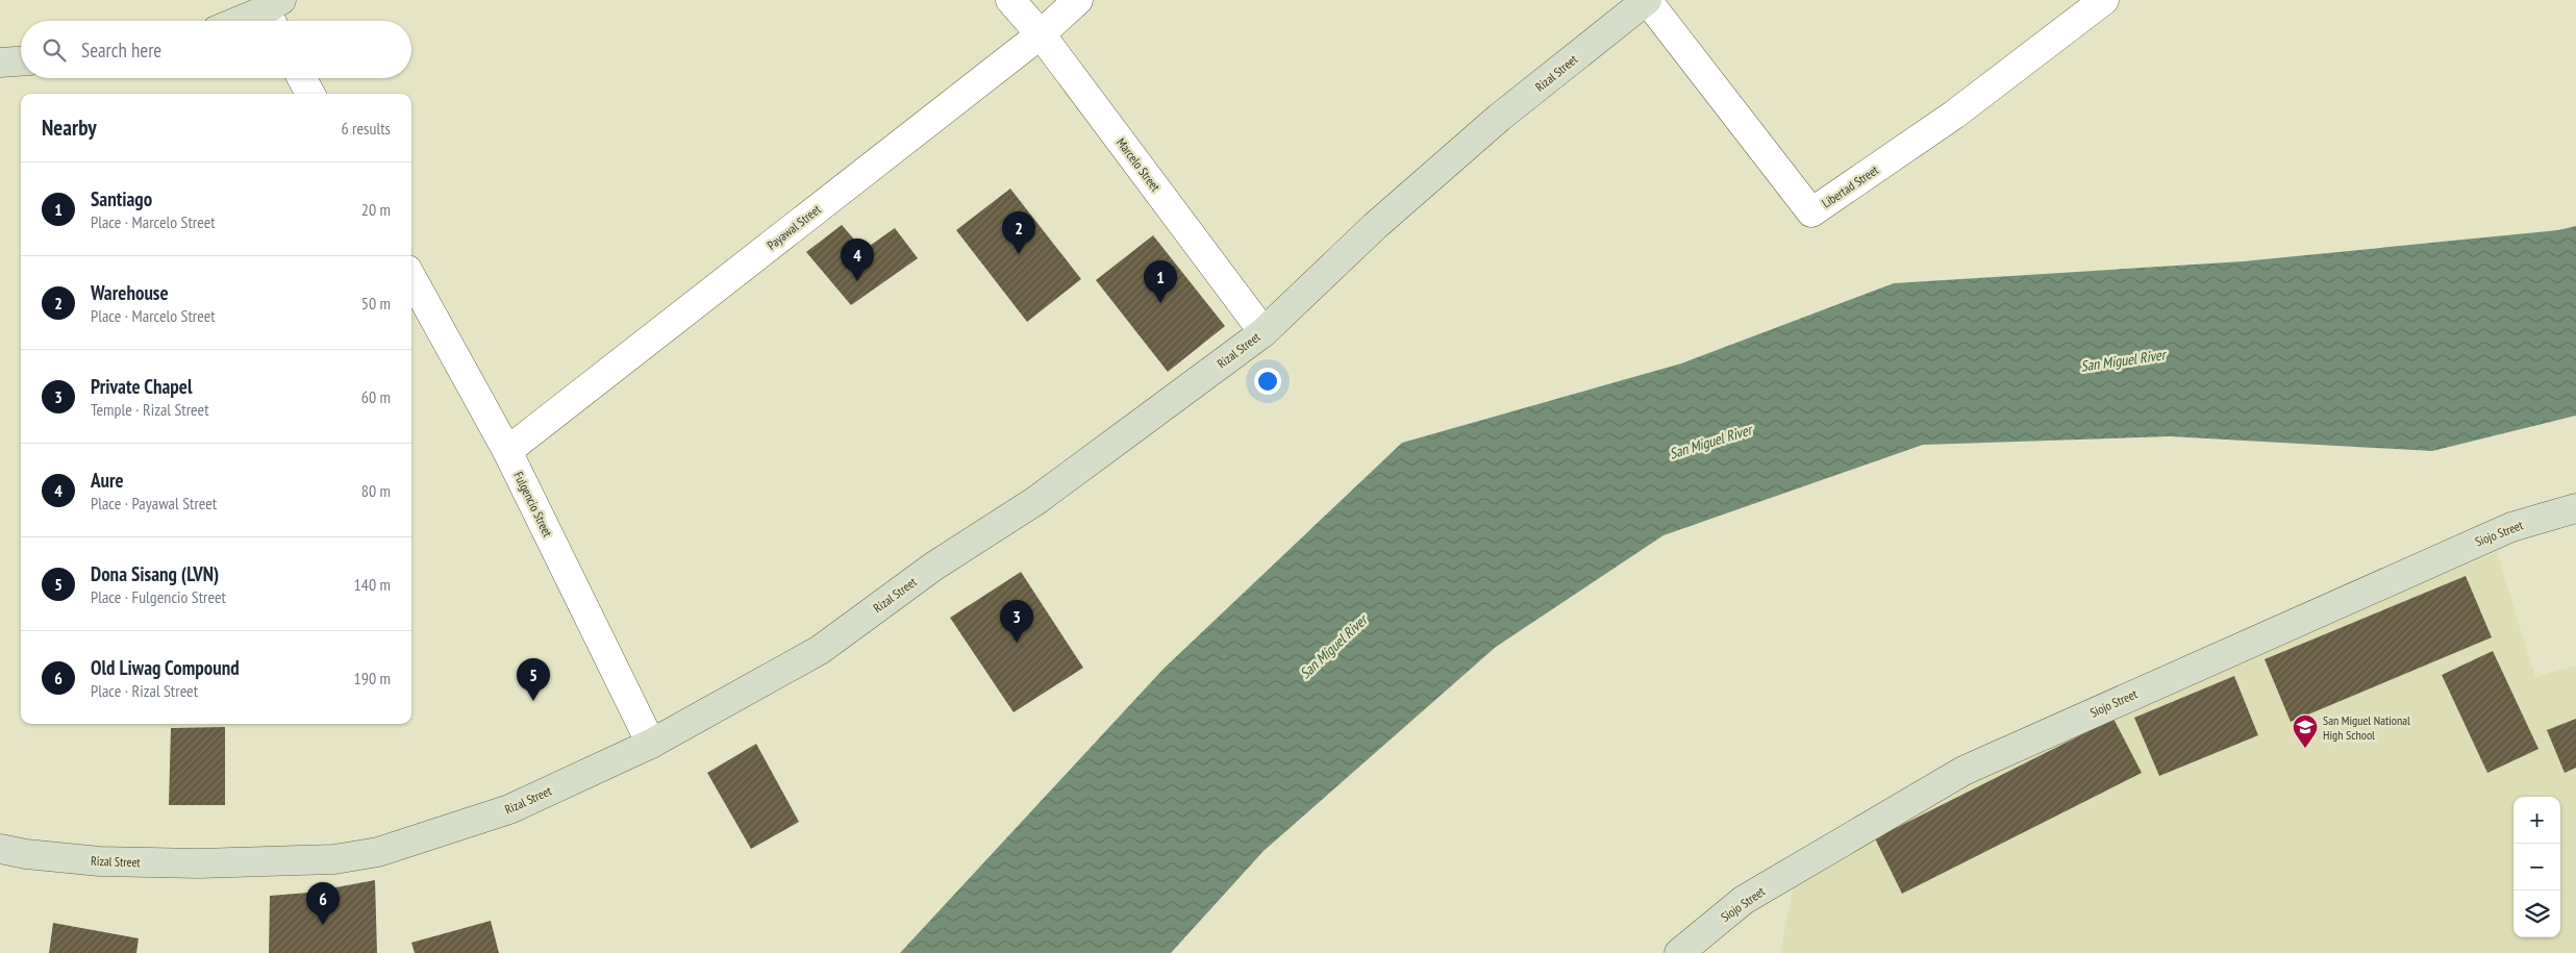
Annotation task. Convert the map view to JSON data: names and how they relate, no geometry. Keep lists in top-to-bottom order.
{
  "streets": {
    "main road": ["Rizal Street", "Siojo Street"],
    "street": [
      "Marcelo Street",
      "Libertad Street",
      "Payawal Street",
      "Fulgencio Street"
    ]
  },
  "crossings": [
    ["Rizal Street", "Marcelo Street"],
    ["Rizal Street", "Libertad Street"],
    ["Rizal Street", "Fulgencio Street"],
    ["Marcelo Street", "Payawal Street"],
    ["Payawal Street", "Fulgencio Street"]
  ],
  "water": ["San Miguel River"],
  "places": {
    "school or university": ["San Miguel National High School"]
  },
  "page": {
    "search": "Search here",
    "heading": ["Nearby", "6 results"],
    "list": [
      {
        "mark": "1",
        "name": "Santiago",
        "note": "Place · Marcelo Street",
        "value": "20 m"
      },
      {
        "mark": "2",
        "name": "Warehouse",
        "note": "Place · Marcelo Street",
        "value": "50 m"
      },
      {
        "mark": "3",
        "name": "Private Chapel",
        "note": "Temple · Rizal Street",
        "value": "60 m"
      },
      {
        "mark": "4",
        "name": "Aure",
        "note": "Place · Payawal Street",
        "value": "80 m"
      },
      {
        "mark": "5",
        "name": "Dona Sisang (LVN)",
        "note": "Place · Fulgencio Street",
        "value": "140 m"
      },
      {
        "mark": "6",
        "name": "Old Liwag Compound",
        "note": "Place · Rizal Street",
        "value": "190 m"
      }
    ],
    "pins": [
      "2",
      "4",
      "1",
      "3",
      "5",
      "6"
    ],
    "map_buttons": ["+", "−"]
  }
}
